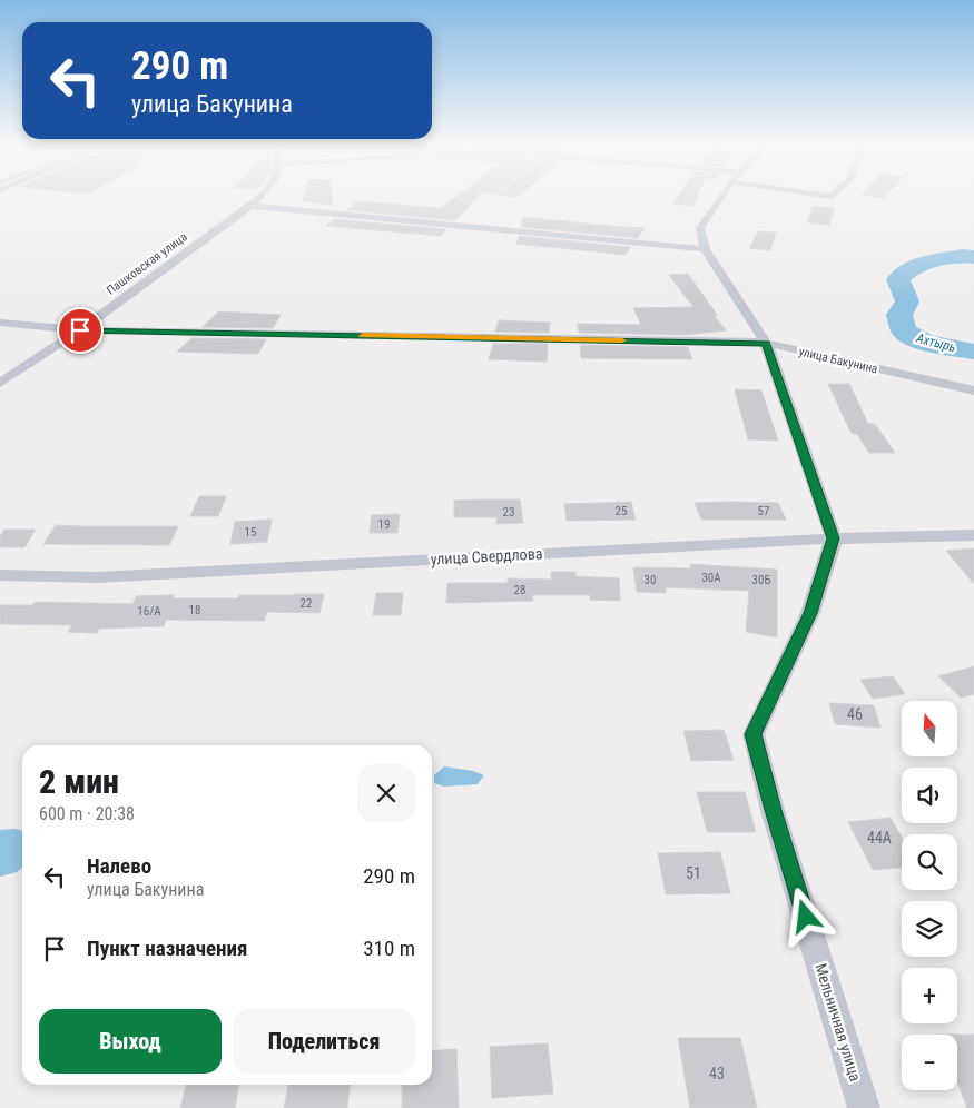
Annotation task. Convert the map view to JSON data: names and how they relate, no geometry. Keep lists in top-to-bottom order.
{
  "streets": {
    "street": [
      "Пашковская улица",
      "улица Бакунина",
      "улица Свердлова",
      "Мельничная улица"
    ]
  },
  "crossings": [
    ["Пашковская улица", "улица Бакунина"],
    ["улица Свердлова", "Мельничная улица"]
  ],
  "water": ["Ахтырь"],
  "house_numbers": [
    "25",
    "57",
    "23",
    "19",
    "15",
    "30А",
    "30",
    "30Б",
    "28",
    "22",
    "18",
    "16/А",
    "46",
    "44А",
    "51",
    "43"
  ],
  "north": "top",
  "page": {
    "turn": ["290 m", "улица Бакунина"],
    "map_buttons": ["+", "−"],
    "heading": ["2 мин", "600 m · 20:38"],
    "list": [
      {
        "name": "Налево",
        "note": "улица Бакунина",
        "value": "290 m"
      },
      {
        "name": "Пункт назначения",
        "value": "310 m"
      }
    ],
    "buttons": ["Выход", "Поделиться"]
  }
}
